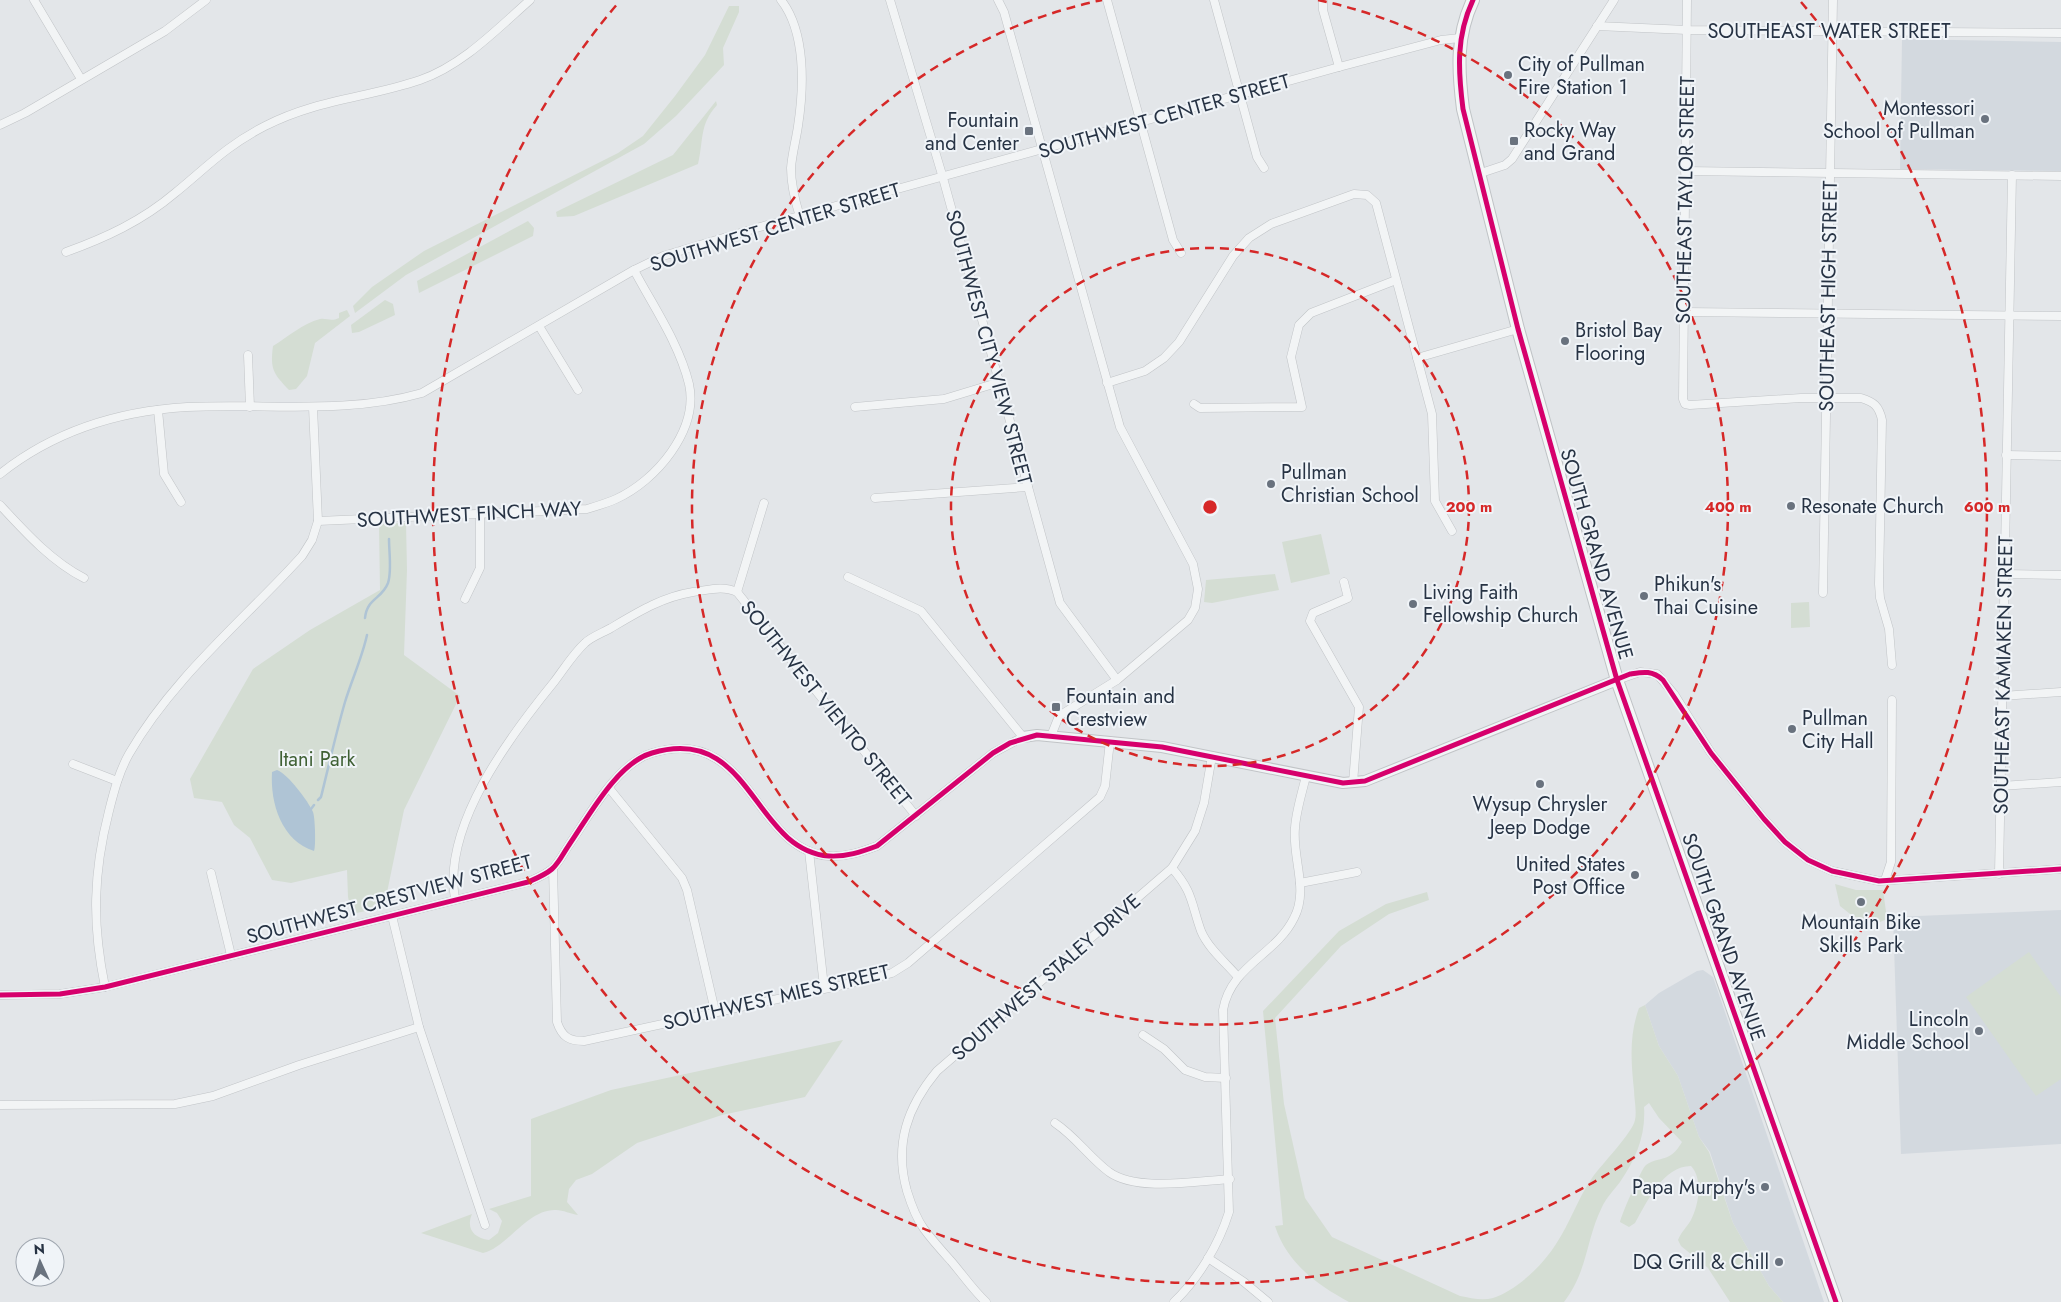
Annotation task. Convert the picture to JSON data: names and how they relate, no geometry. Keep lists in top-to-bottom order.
{
  "streets": {
    "main road": ["SOUTH GRAND AVENUE"],
    "street": [
      "SOUTHEAST WATER STREET",
      "SOUTHWEST CENTER STREET",
      "SOUTHEAST TAYLOR STREET",
      "SOUTHEAST HIGH STREET",
      "SOUTHWEST CITY VIEW STREET",
      "SOUTHWEST FINCH WAY",
      "SOUTHEAST KAMIAKEN STREET",
      "SOUTHWEST VIENTO STREET",
      "SOUTHWEST CRESTVIEW STREET",
      "SOUTHWEST STALEY DRIVE",
      "SOUTHWEST MIES STREET"
    ]
  },
  "crossings": [
    ["SOUTHEAST WATER STREET", "SOUTHEAST TAYLOR STREET"],
    ["SOUTHEAST WATER STREET", "SOUTHEAST HIGH STREET"],
    ["SOUTHWEST CENTER STREET", "SOUTHWEST CITY VIEW STREET"],
    ["SOUTHWEST CENTER STREET", "SOUTHWEST FINCH WAY"],
    ["SOUTHWEST CENTER STREET", "SOUTH GRAND AVENUE"],
    ["SOUTHEAST TAYLOR STREET", "SOUTHEAST HIGH STREET"],
    ["SOUTH GRAND AVENUE", "SOUTHWEST CRESTVIEW STREET"],
    ["SOUTHWEST VIENTO STREET", "SOUTHWEST CRESTVIEW STREET"],
    ["SOUTHWEST CRESTVIEW STREET", "SOUTHWEST STALEY DRIVE"],
    ["SOUTHWEST CRESTVIEW STREET", "SOUTHWEST MIES STREET"]
  ],
  "parks": ["Itani Park"],
  "places": {
    "other": [
      "City of Pullman Fire Station 1",
      "Montessori School of Pullman",
      "Bristol Bay Flooring",
      "Pullman Christian School",
      "Resonate Church",
      "Phikun's Thai Cuisine",
      "Living Faith Fellowship Church",
      "Pullman City Hall",
      "Wysup Chrysler Jeep Dodge",
      "United States Post Office",
      "Mountain Bike Skills Park",
      "Lincoln Middle School",
      "Papa Murphy's",
      "DQ Grill & Chill"
    ],
    "transit": ["Fountain and Center", "Rocky Way and Grand", "Fountain and Crestview"]
  },
  "north": "top",
  "rings": ["200 m", "400 m", "600 m"]
}
